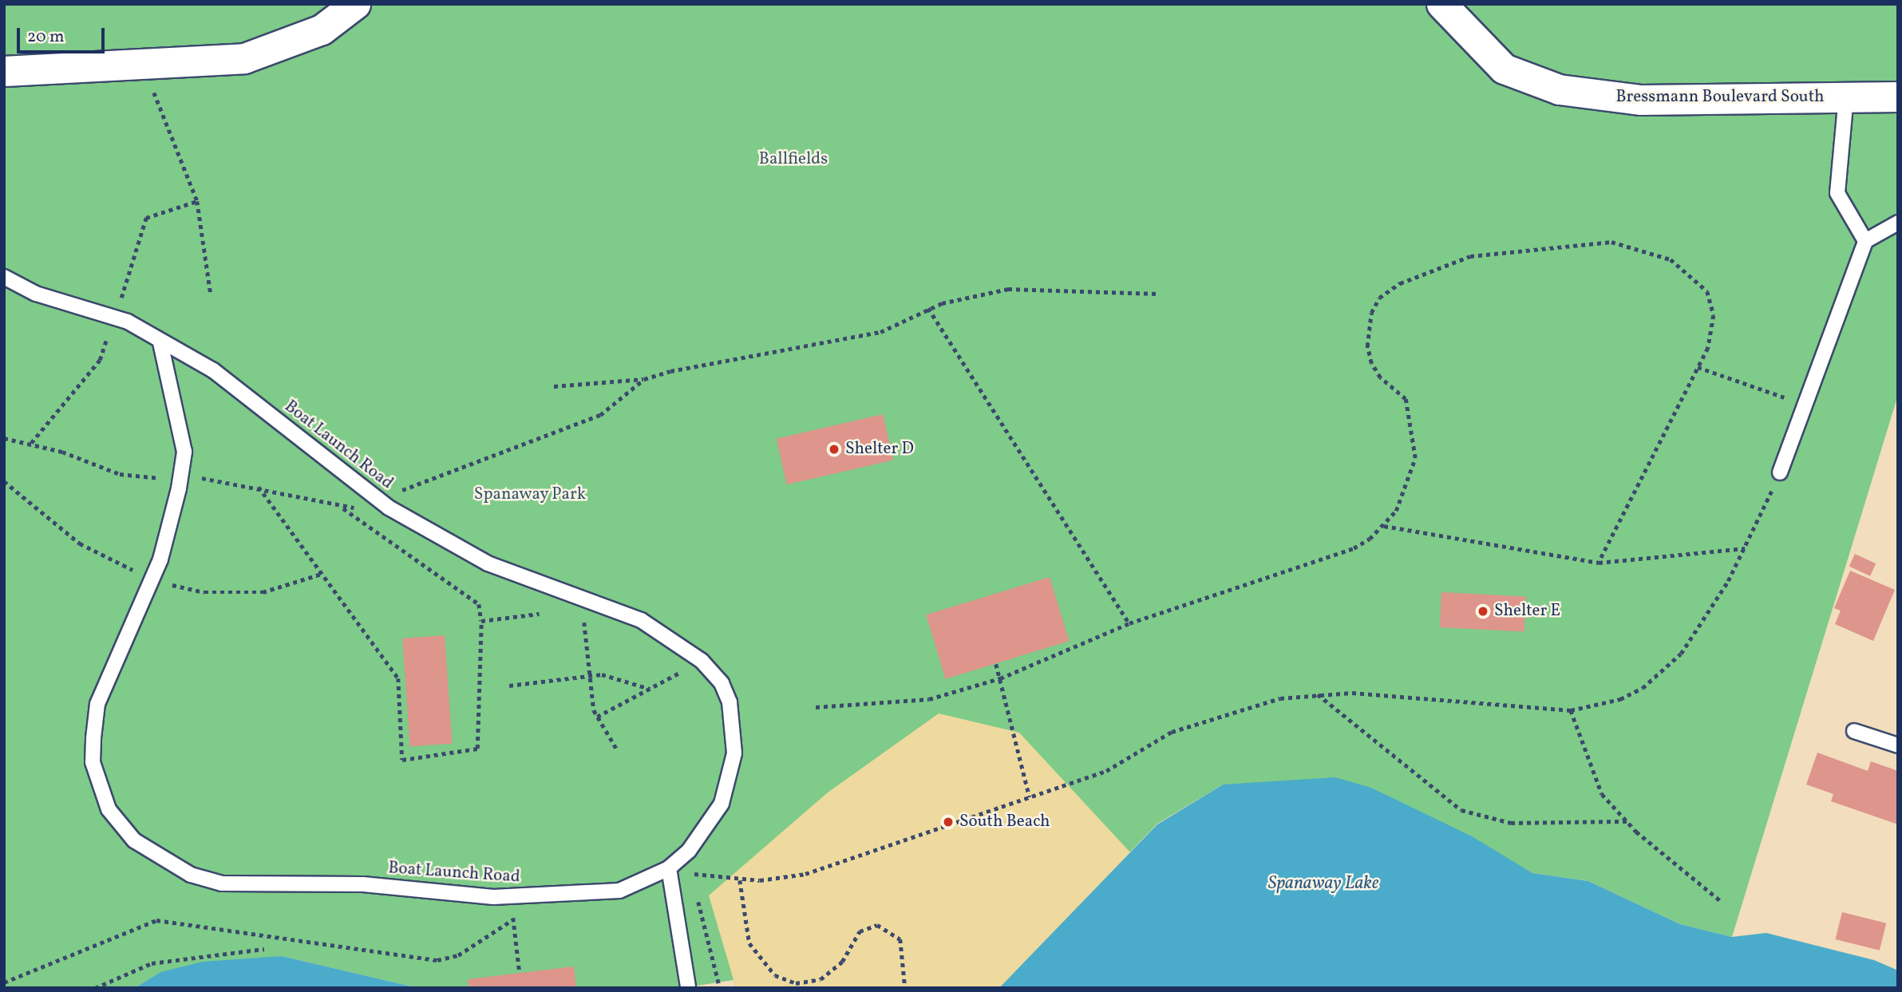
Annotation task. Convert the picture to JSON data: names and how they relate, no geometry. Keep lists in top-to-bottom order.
{
  "streets": {
    "street": ["Bressmann Boulevard South"],
    "lane": ["Boat Launch Road"]
  },
  "water": ["Spanaway Lake"],
  "parks": ["Ballfields", "Spanaway Park"],
  "places": ["Shelter D", "Shelter E", "South Beach"],
  "scale_bar": "20 m"
}
